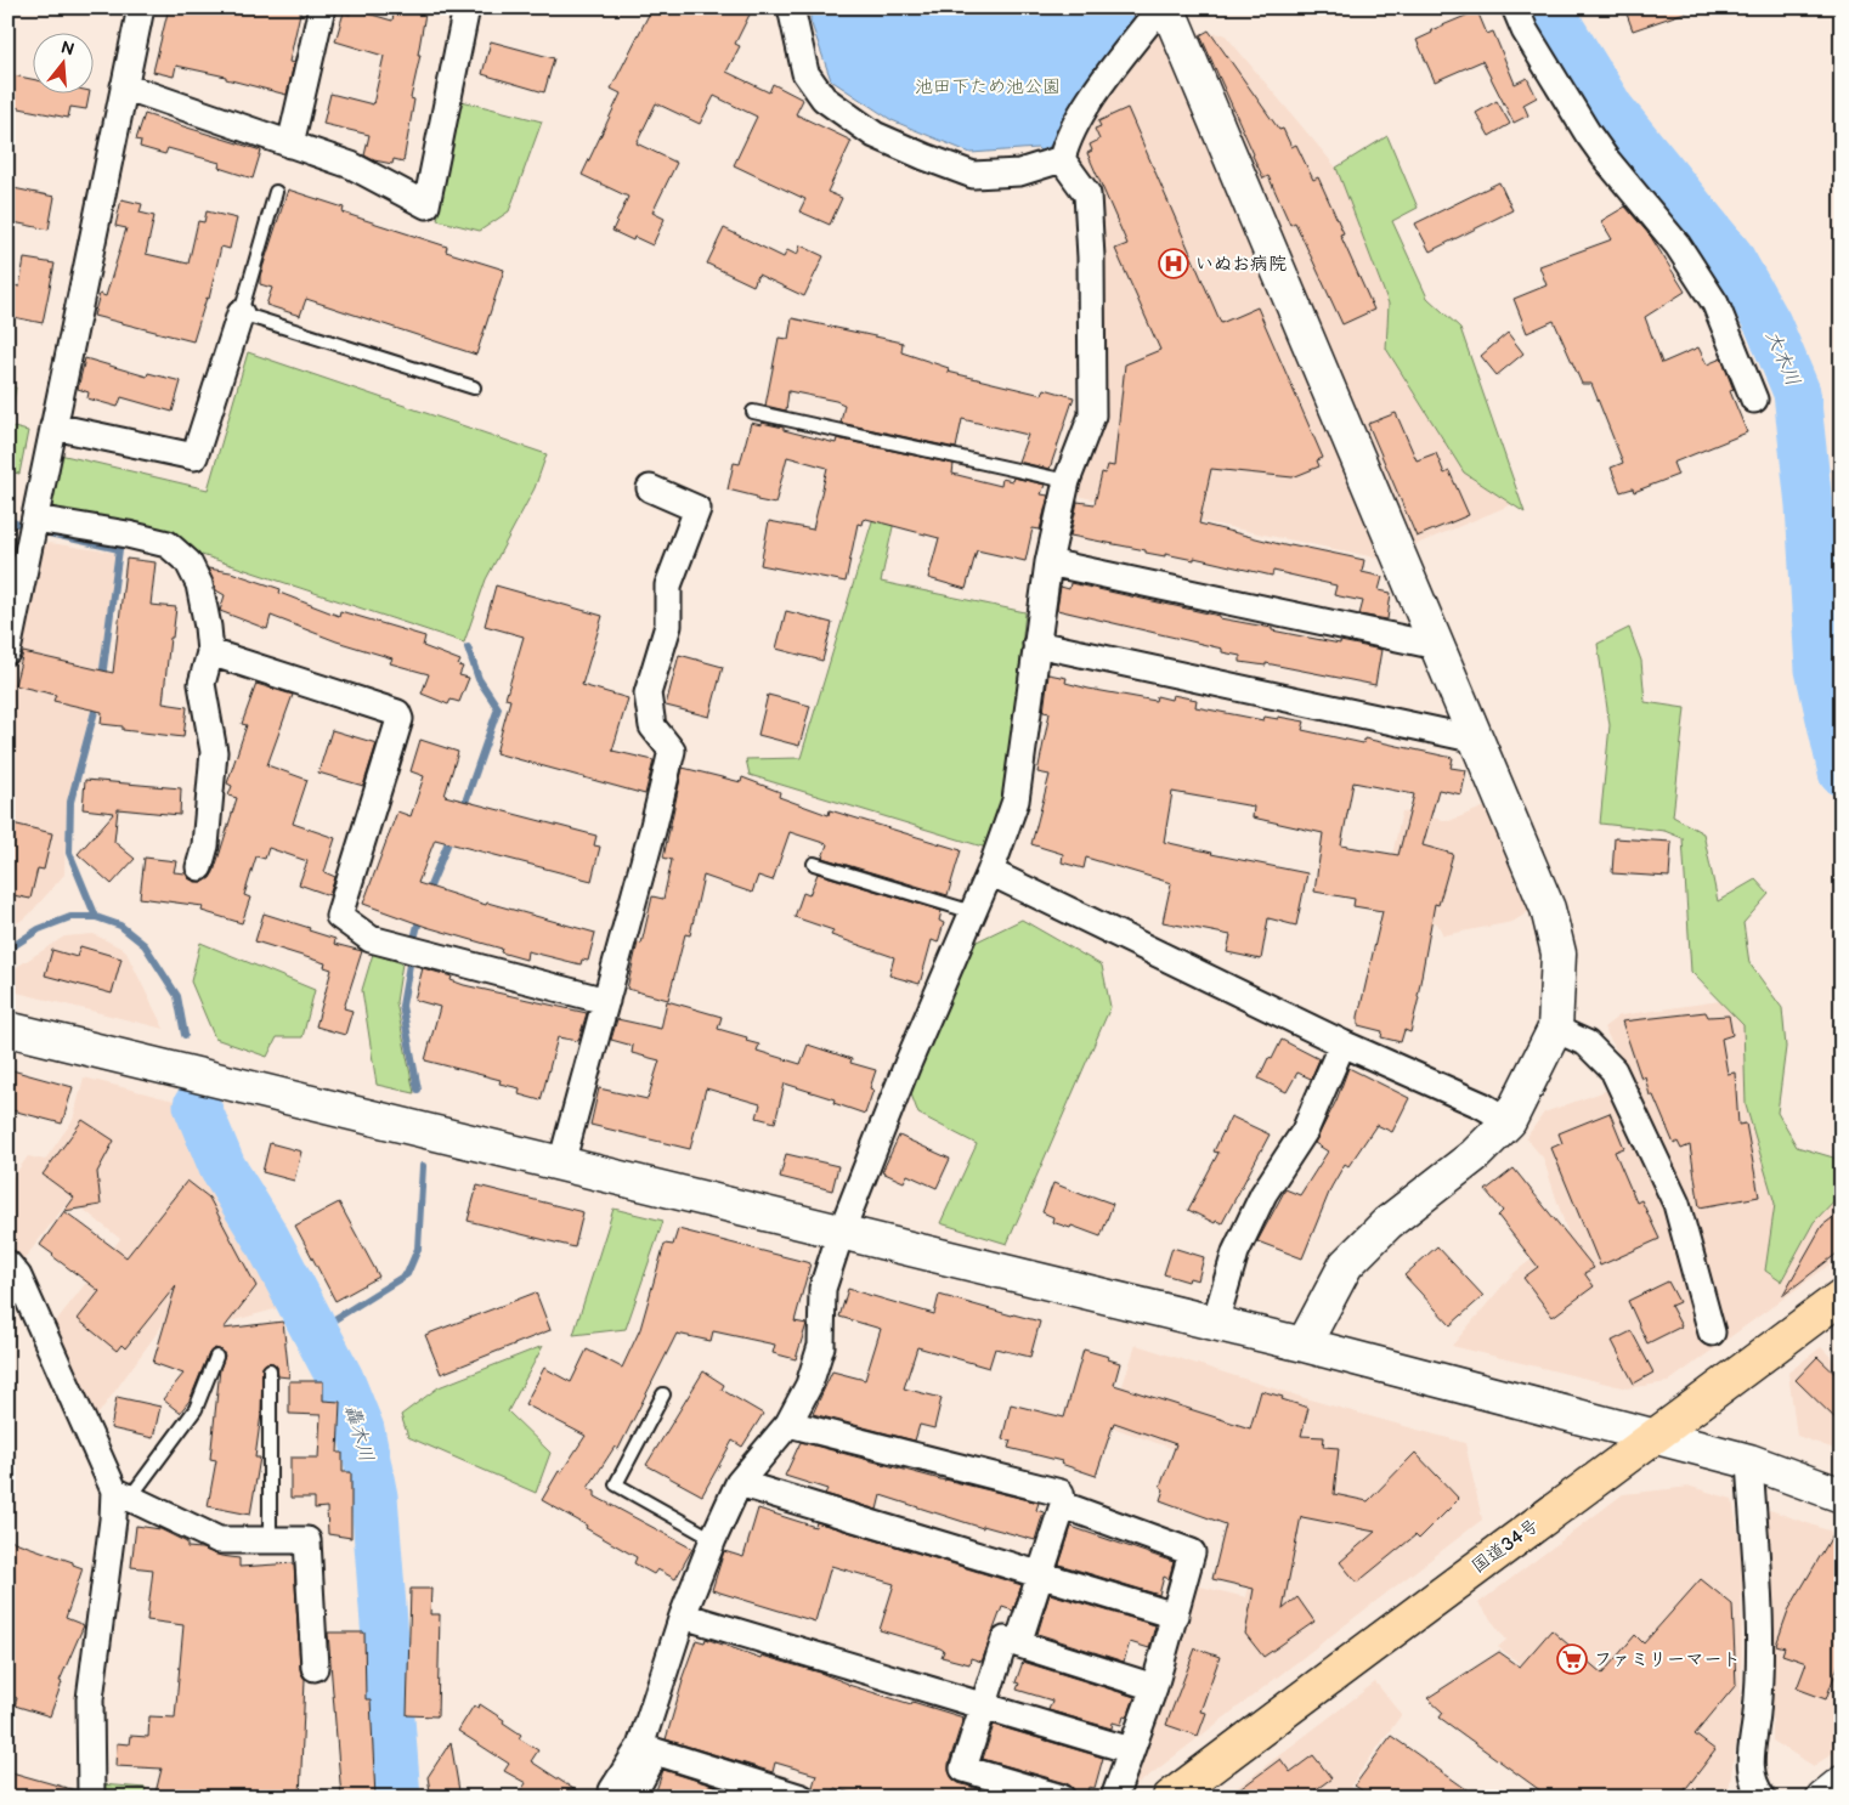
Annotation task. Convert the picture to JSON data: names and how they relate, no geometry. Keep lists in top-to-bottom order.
{
  "streets": {
    "highway": ["国道34号"]
  },
  "water": ["大木川", "轟木川"],
  "parks": ["池田下ため池公園"],
  "places": {
    "hospital": ["いぬお病院"],
    "supermarket": ["ファミリーマート"]
  },
  "north": "top"
}
